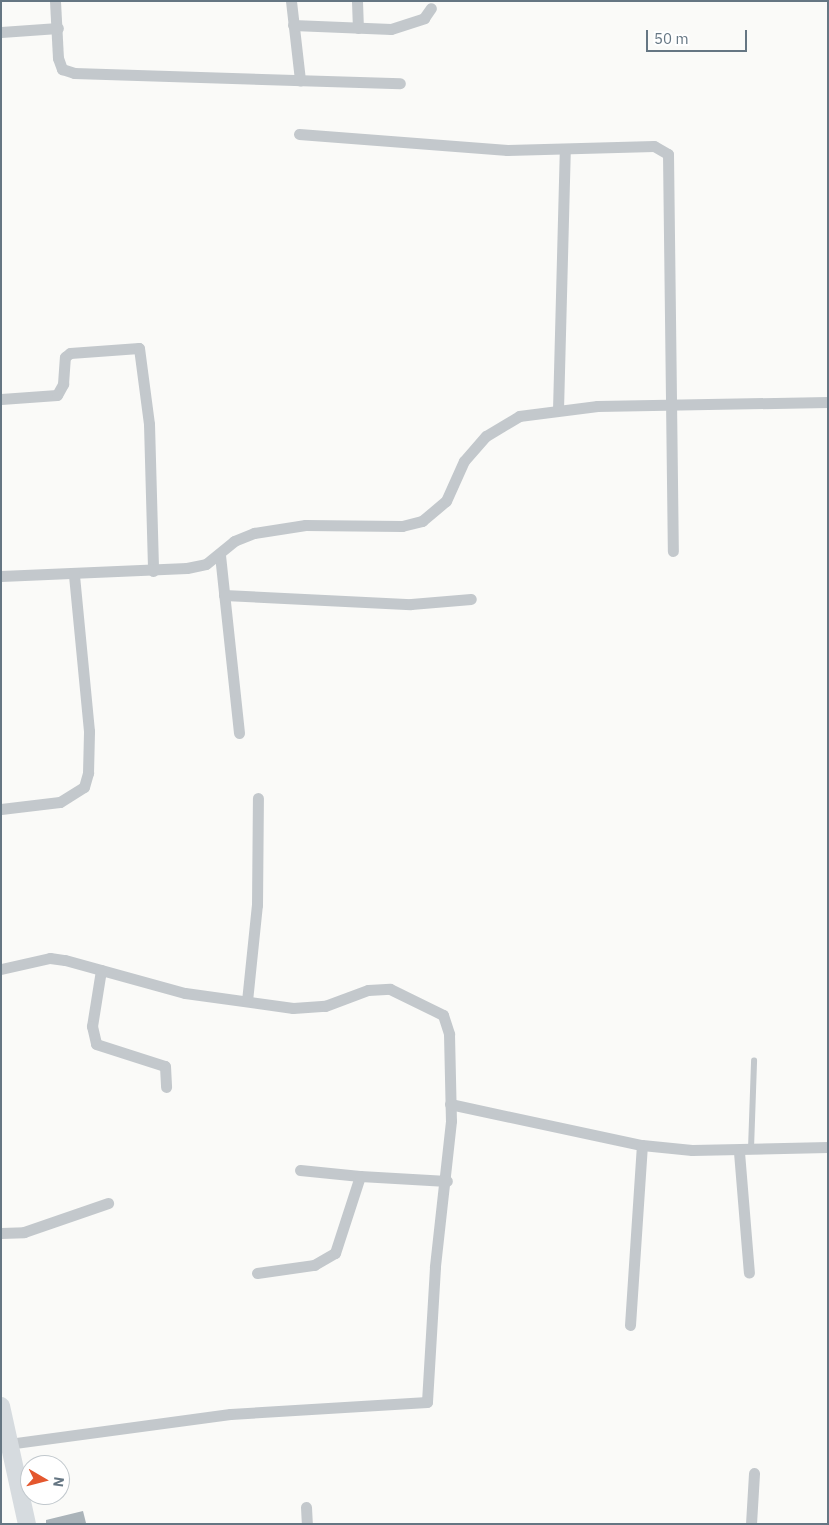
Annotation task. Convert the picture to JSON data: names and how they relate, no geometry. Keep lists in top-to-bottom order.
{
  "scale_bar": "50 m",
  "north": "right"
}
